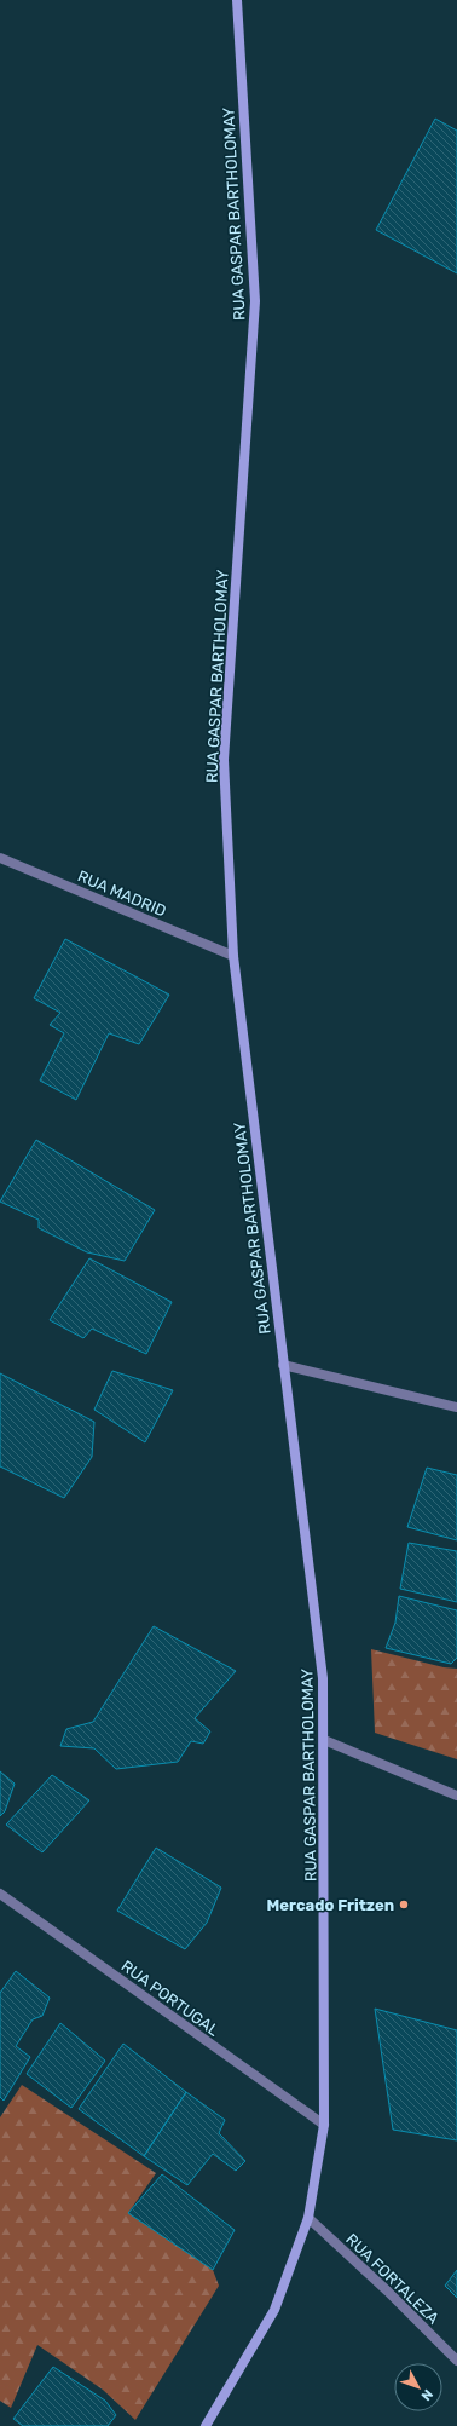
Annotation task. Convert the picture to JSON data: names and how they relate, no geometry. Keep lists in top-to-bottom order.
{
  "streets": {
    "main road": ["RUA GASPAR BARTHOLOMAY"],
    "street": ["RUA MADRID", "RUA PORTUGAL", "RUA FORTALEZA"]
  },
  "crossings": [
    ["RUA GASPAR BARTHOLOMAY", "RUA MADRID"],
    ["RUA GASPAR BARTHOLOMAY", "RUA PORTUGAL"],
    ["RUA GASPAR BARTHOLOMAY", "RUA FORTALEZA"]
  ],
  "places": ["Mercado Fritzen"],
  "north": "bottom right"
}
